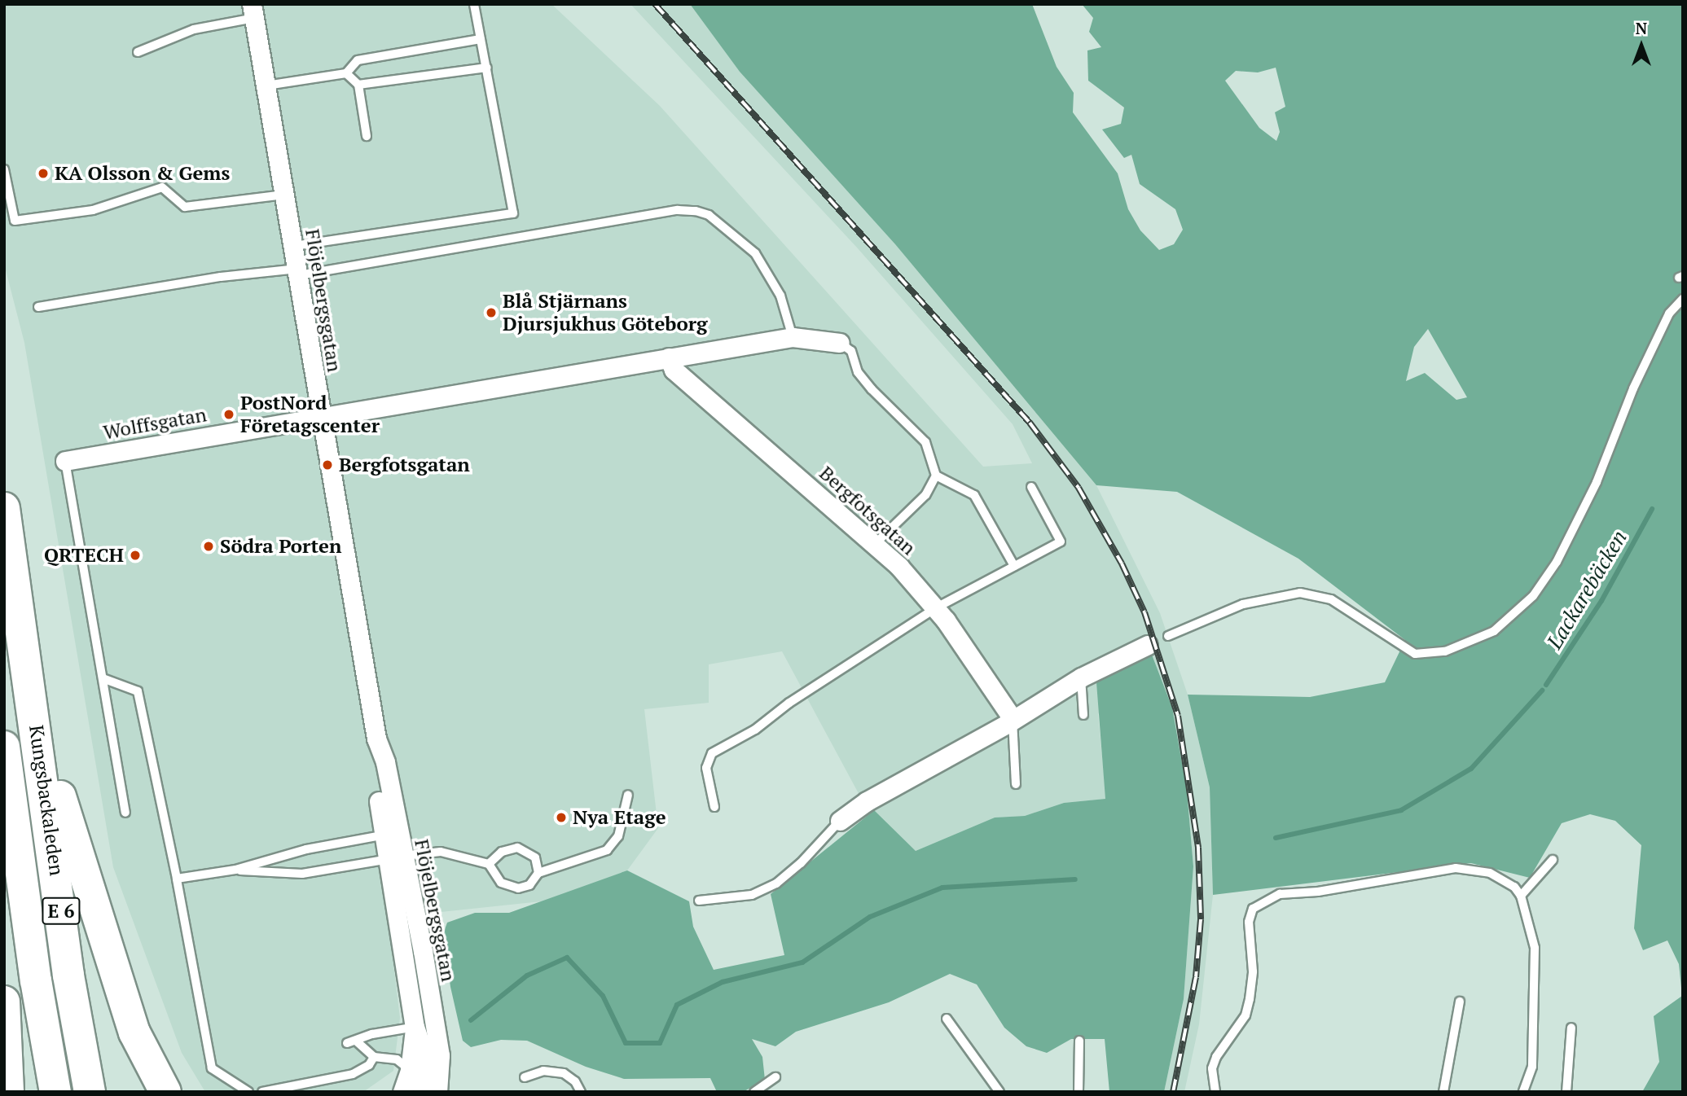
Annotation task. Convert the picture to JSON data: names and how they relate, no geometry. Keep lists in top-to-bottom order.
{
  "streets": {
    "highway": ["Kungsbackaleden", "E 6"],
    "street": ["Flöjelbergsgatan", "Wolffsgatan", "Bergfotsgatan"]
  },
  "crossings": [
    ["Flöjelbergsgatan", "Wolffsgatan"]
  ],
  "water": ["Lackarebäcken"],
  "places": [
    "KA Olsson & Gems",
    "Blå Stjärnans Djursjukhus Göteborg",
    "PostNord Företagscenter",
    "Bergfotsgatan",
    "Södra Porten",
    "QRTECH",
    "Nya Etage"
  ],
  "north": "top"
}
